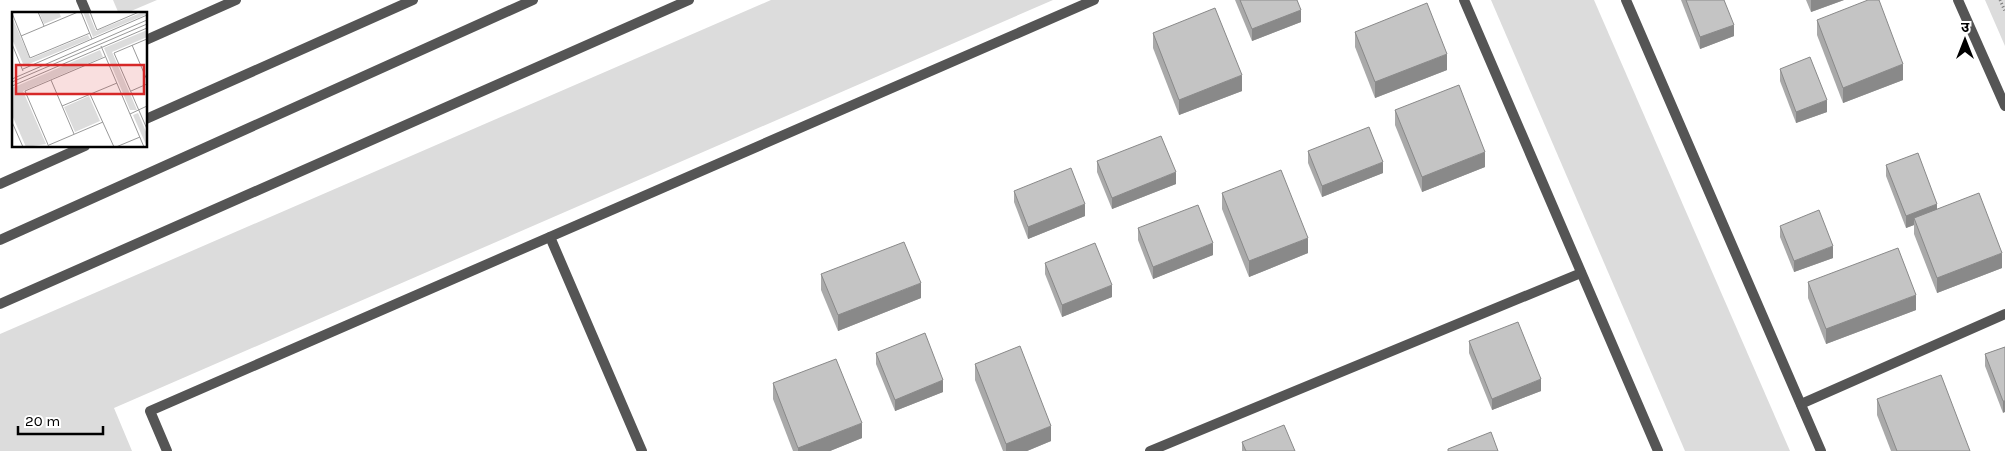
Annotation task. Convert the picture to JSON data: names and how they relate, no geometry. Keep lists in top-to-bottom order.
{
  "scale_bar": "20 m",
  "north": "top"
}
